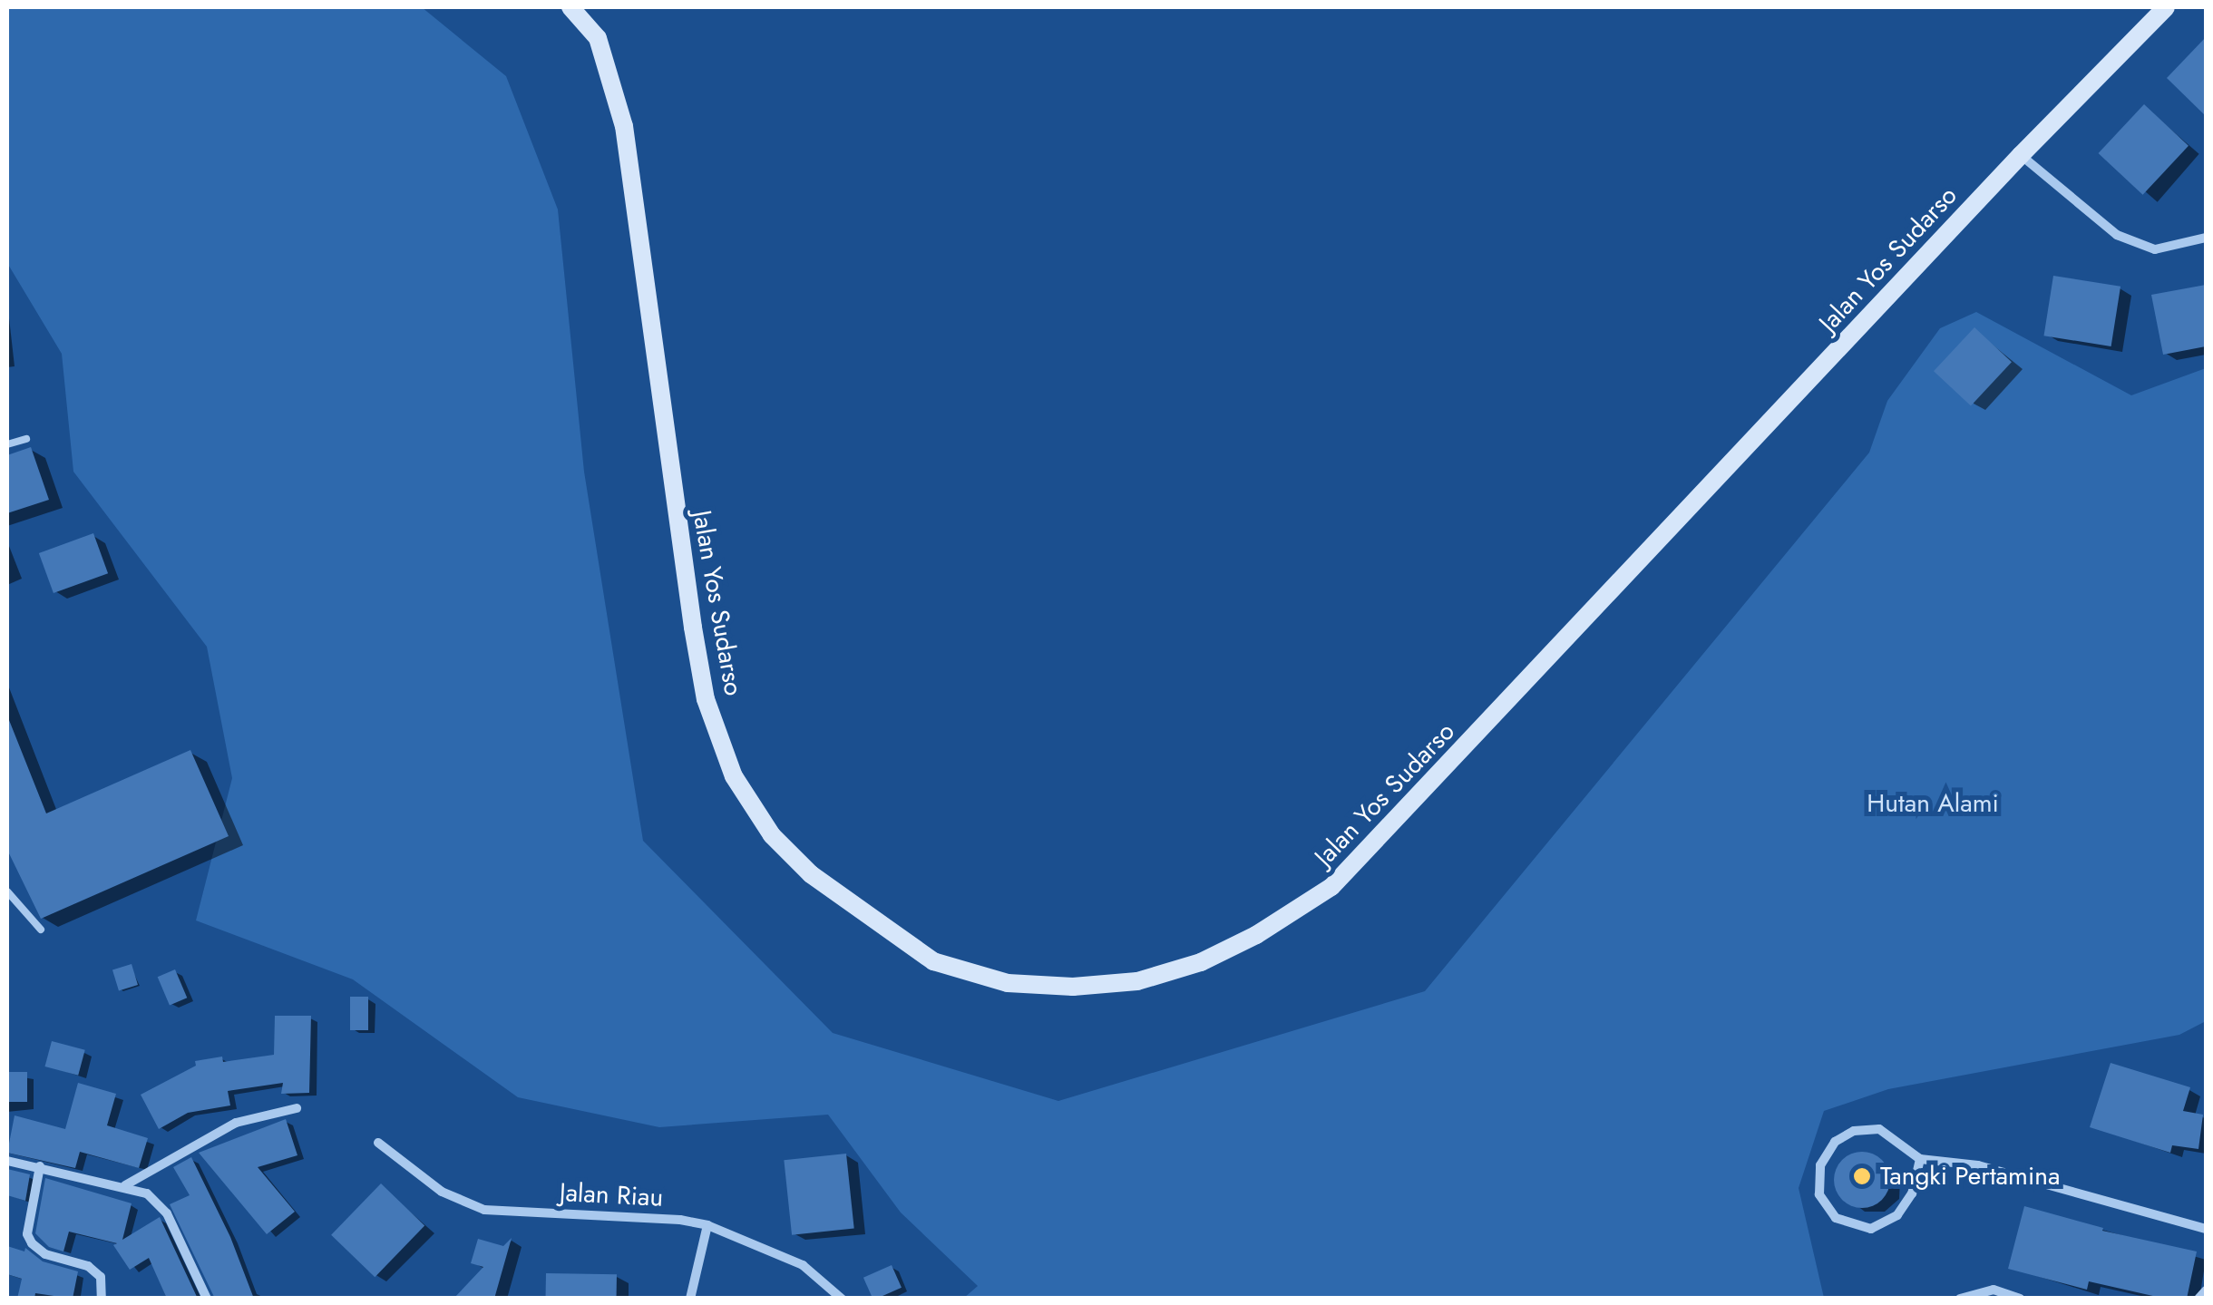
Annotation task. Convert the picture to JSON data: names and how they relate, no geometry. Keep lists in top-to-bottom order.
{
  "streets": {
    "main road": ["Jalan Yos Sudarso"],
    "street": ["Jalan Riau"]
  },
  "parks": ["Hutan Alami"],
  "places": ["Tangki Pertamina"]
}
